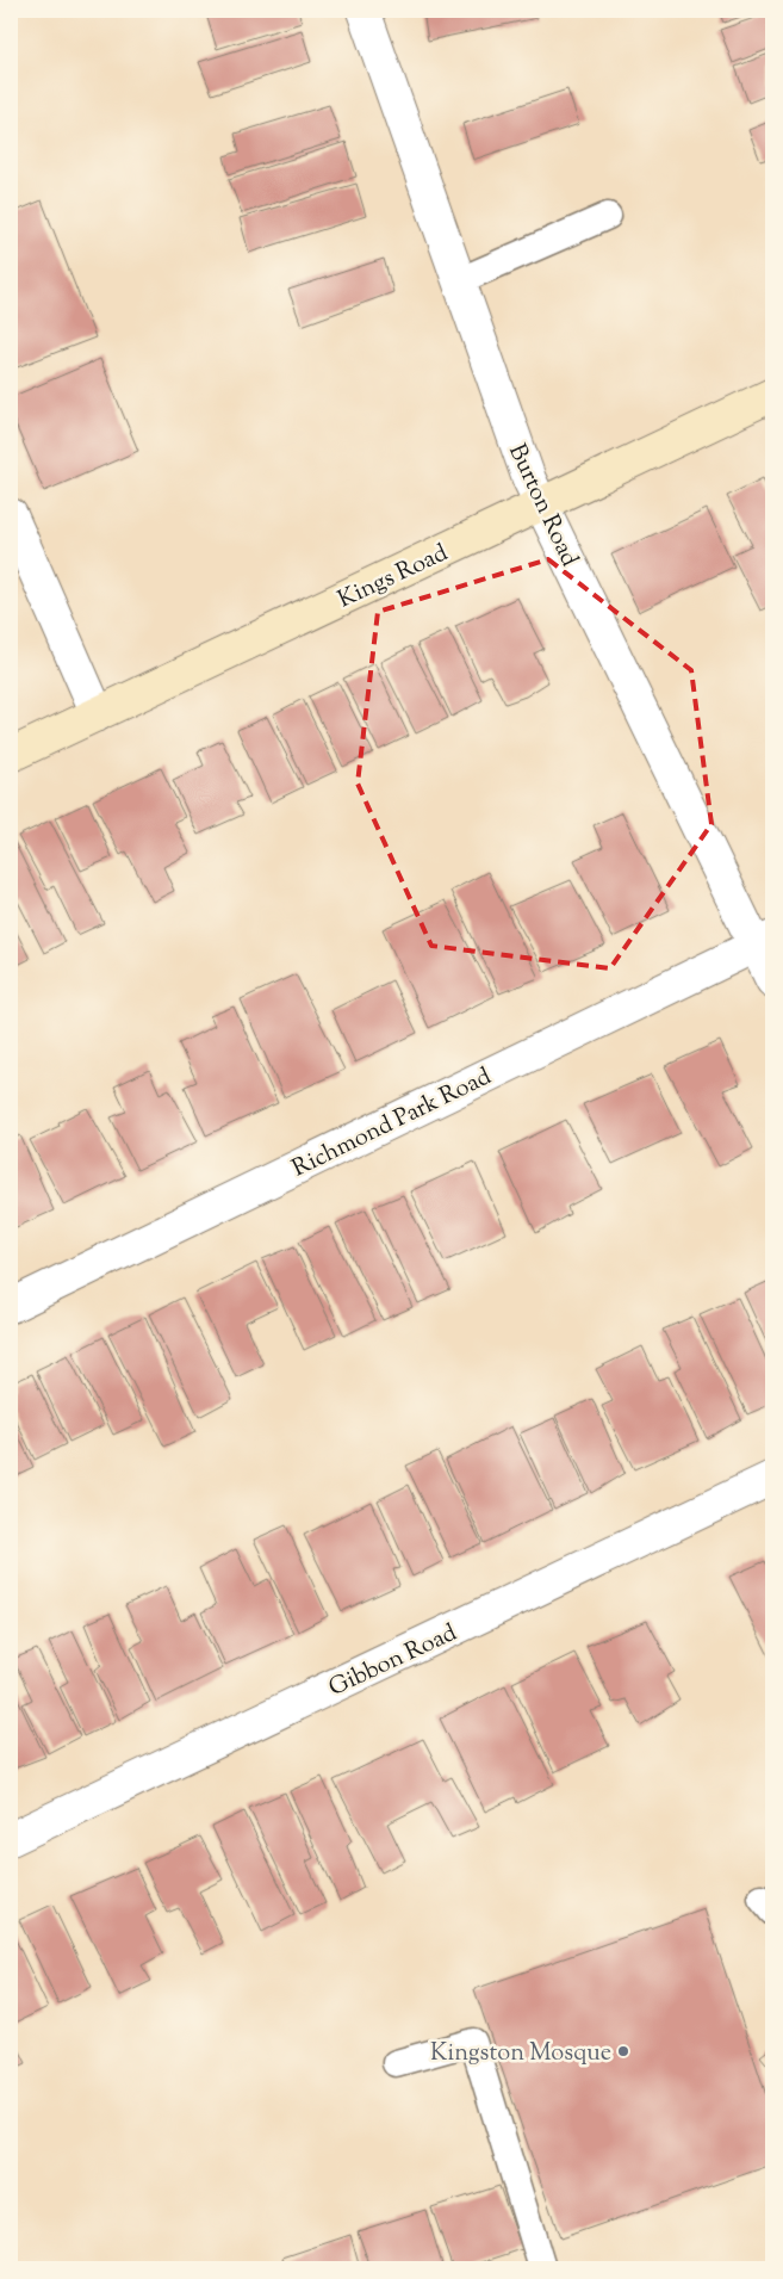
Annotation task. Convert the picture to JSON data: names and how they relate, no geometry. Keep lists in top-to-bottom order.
{
  "streets": {
    "street": [
      "Burton Road",
      "Kings Road",
      "Richmond Park Road",
      "Gibbon Road"
    ]
  },
  "crossings": [
    ["Burton Road", "Kings Road"],
    ["Burton Road", "Richmond Park Road"]
  ],
  "places": ["Kingston Mosque"]
}
